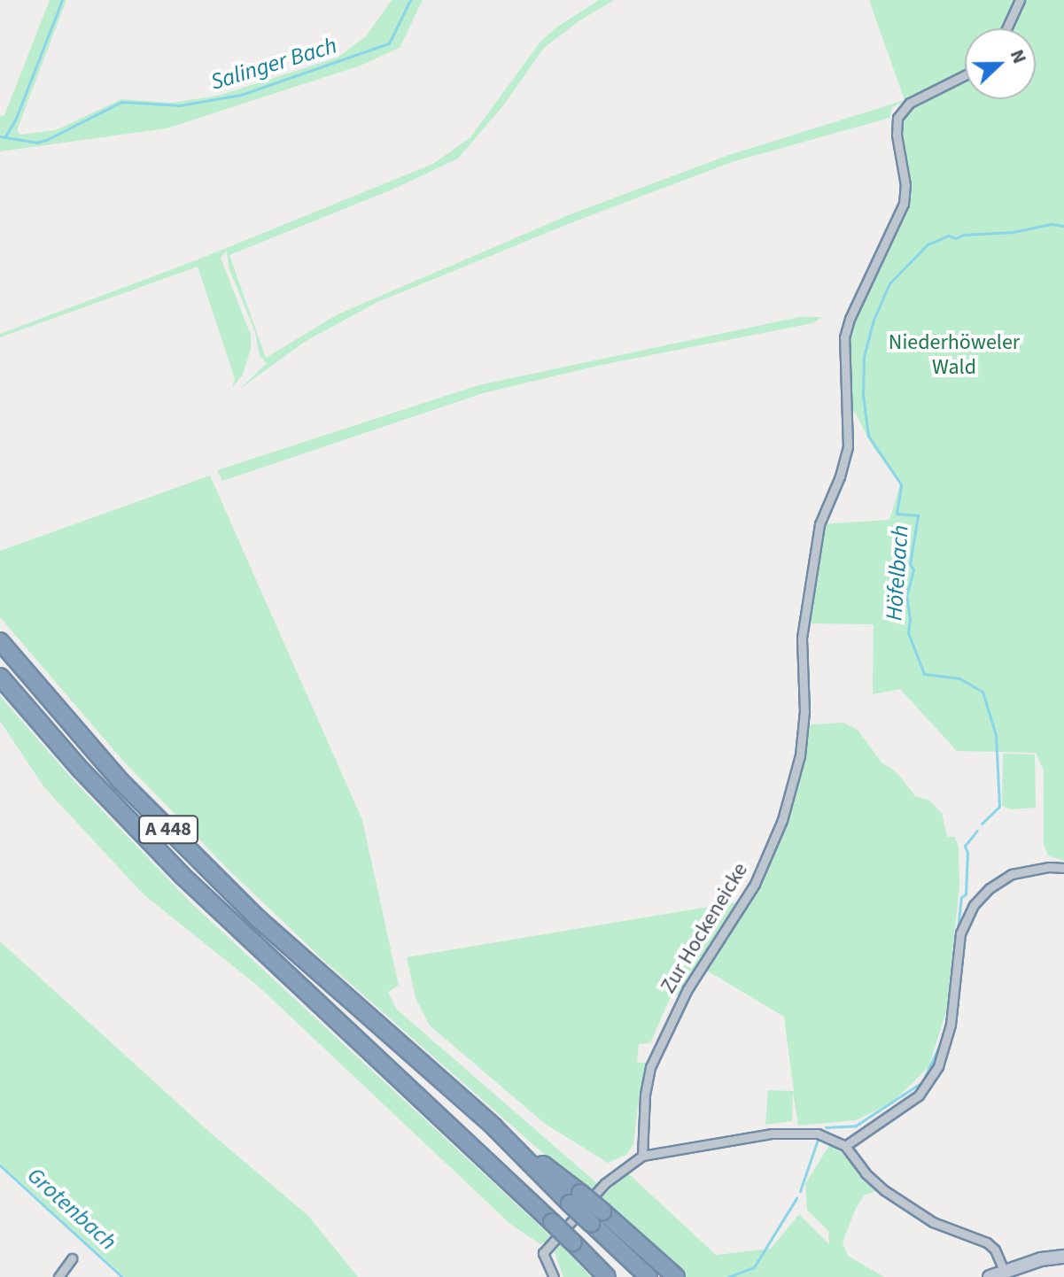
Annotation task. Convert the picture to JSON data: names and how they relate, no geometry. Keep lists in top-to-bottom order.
{
  "streets": {
    "highway": ["A 448"],
    "street": ["Zur Hockeneicke"]
  },
  "water": ["Salinger Bach", "Höfelbach", "Grotenbach"],
  "parks": ["Niederhöweler Wald"],
  "north": "right"
}
